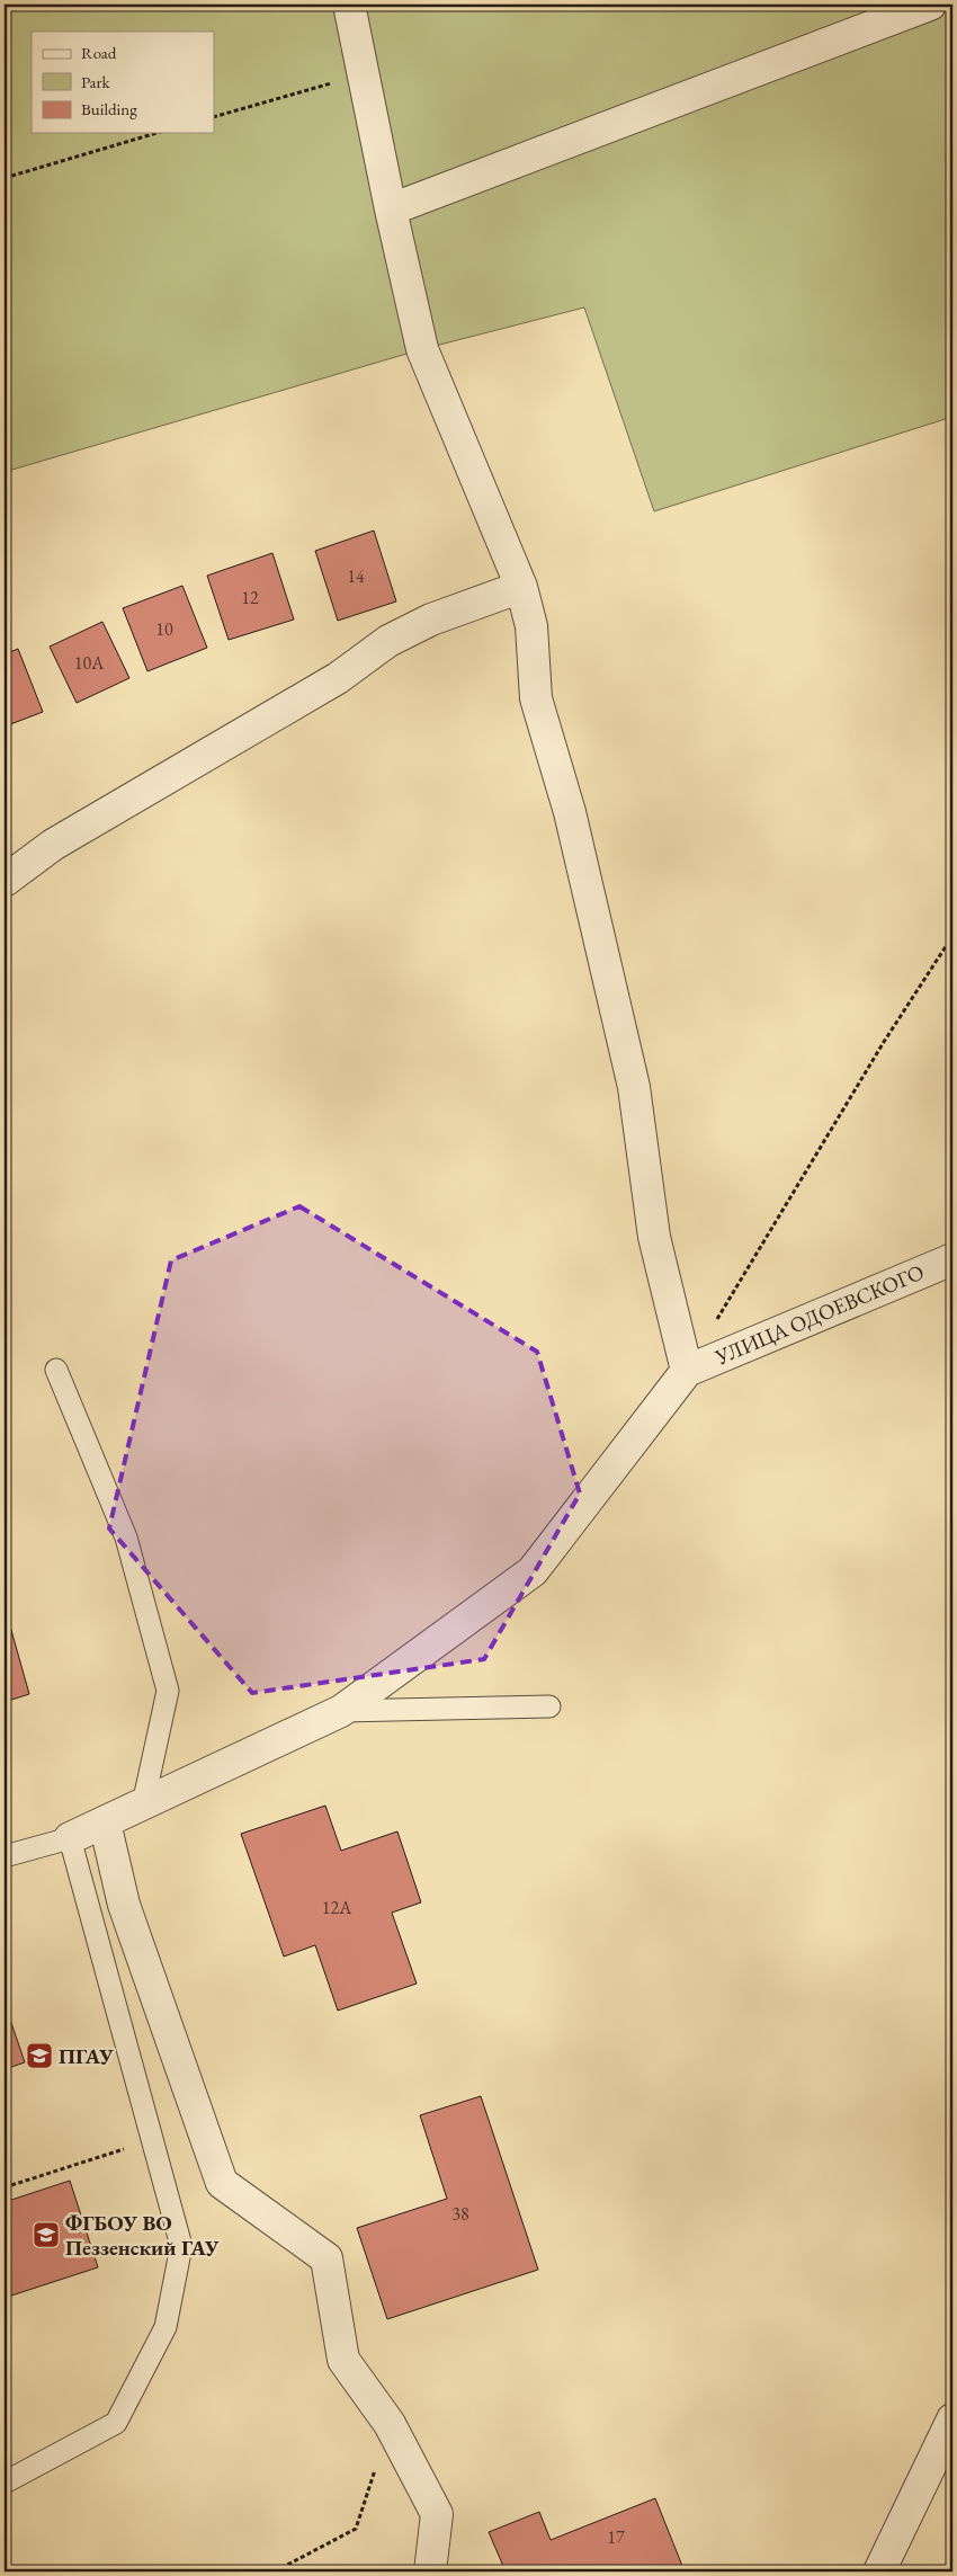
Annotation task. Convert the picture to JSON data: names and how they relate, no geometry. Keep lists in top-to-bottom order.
{
  "streets": {
    "street": ["УЛИЦА ОДОЕВСКОГО"]
  },
  "places": {
    "school or university": ["ПГАУ", "ФГБОУ ВО Пеззенский ГАУ"]
  },
  "house_numbers": [
    "14",
    "12",
    "10",
    "10А",
    "12А",
    "38",
    "17"
  ],
  "legend": ["Road", "Park", "Building"]
}
